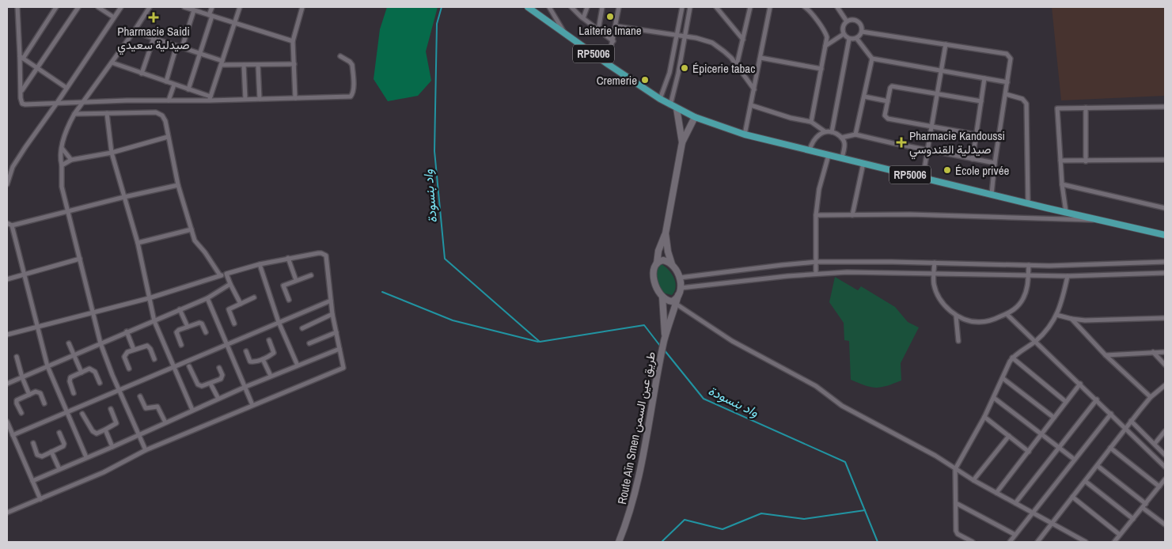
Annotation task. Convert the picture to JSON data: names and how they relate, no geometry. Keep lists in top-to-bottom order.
{
  "streets": {
    "main road": ["RP5006"],
    "street": ["Route Aïn Smen طريق عين السمن"]
  },
  "water": ["واد بنسودة"],
  "places": {
    "other": [
      "Laiterie Imane",
      "Épicerie tabac",
      "Cremerie",
      "École privée"
    ],
    "health": ["Pharmacie Saidi صيدلية سعيدي", "Pharmacie Kandoussi صيدلية القندوسي"]
  }
}
